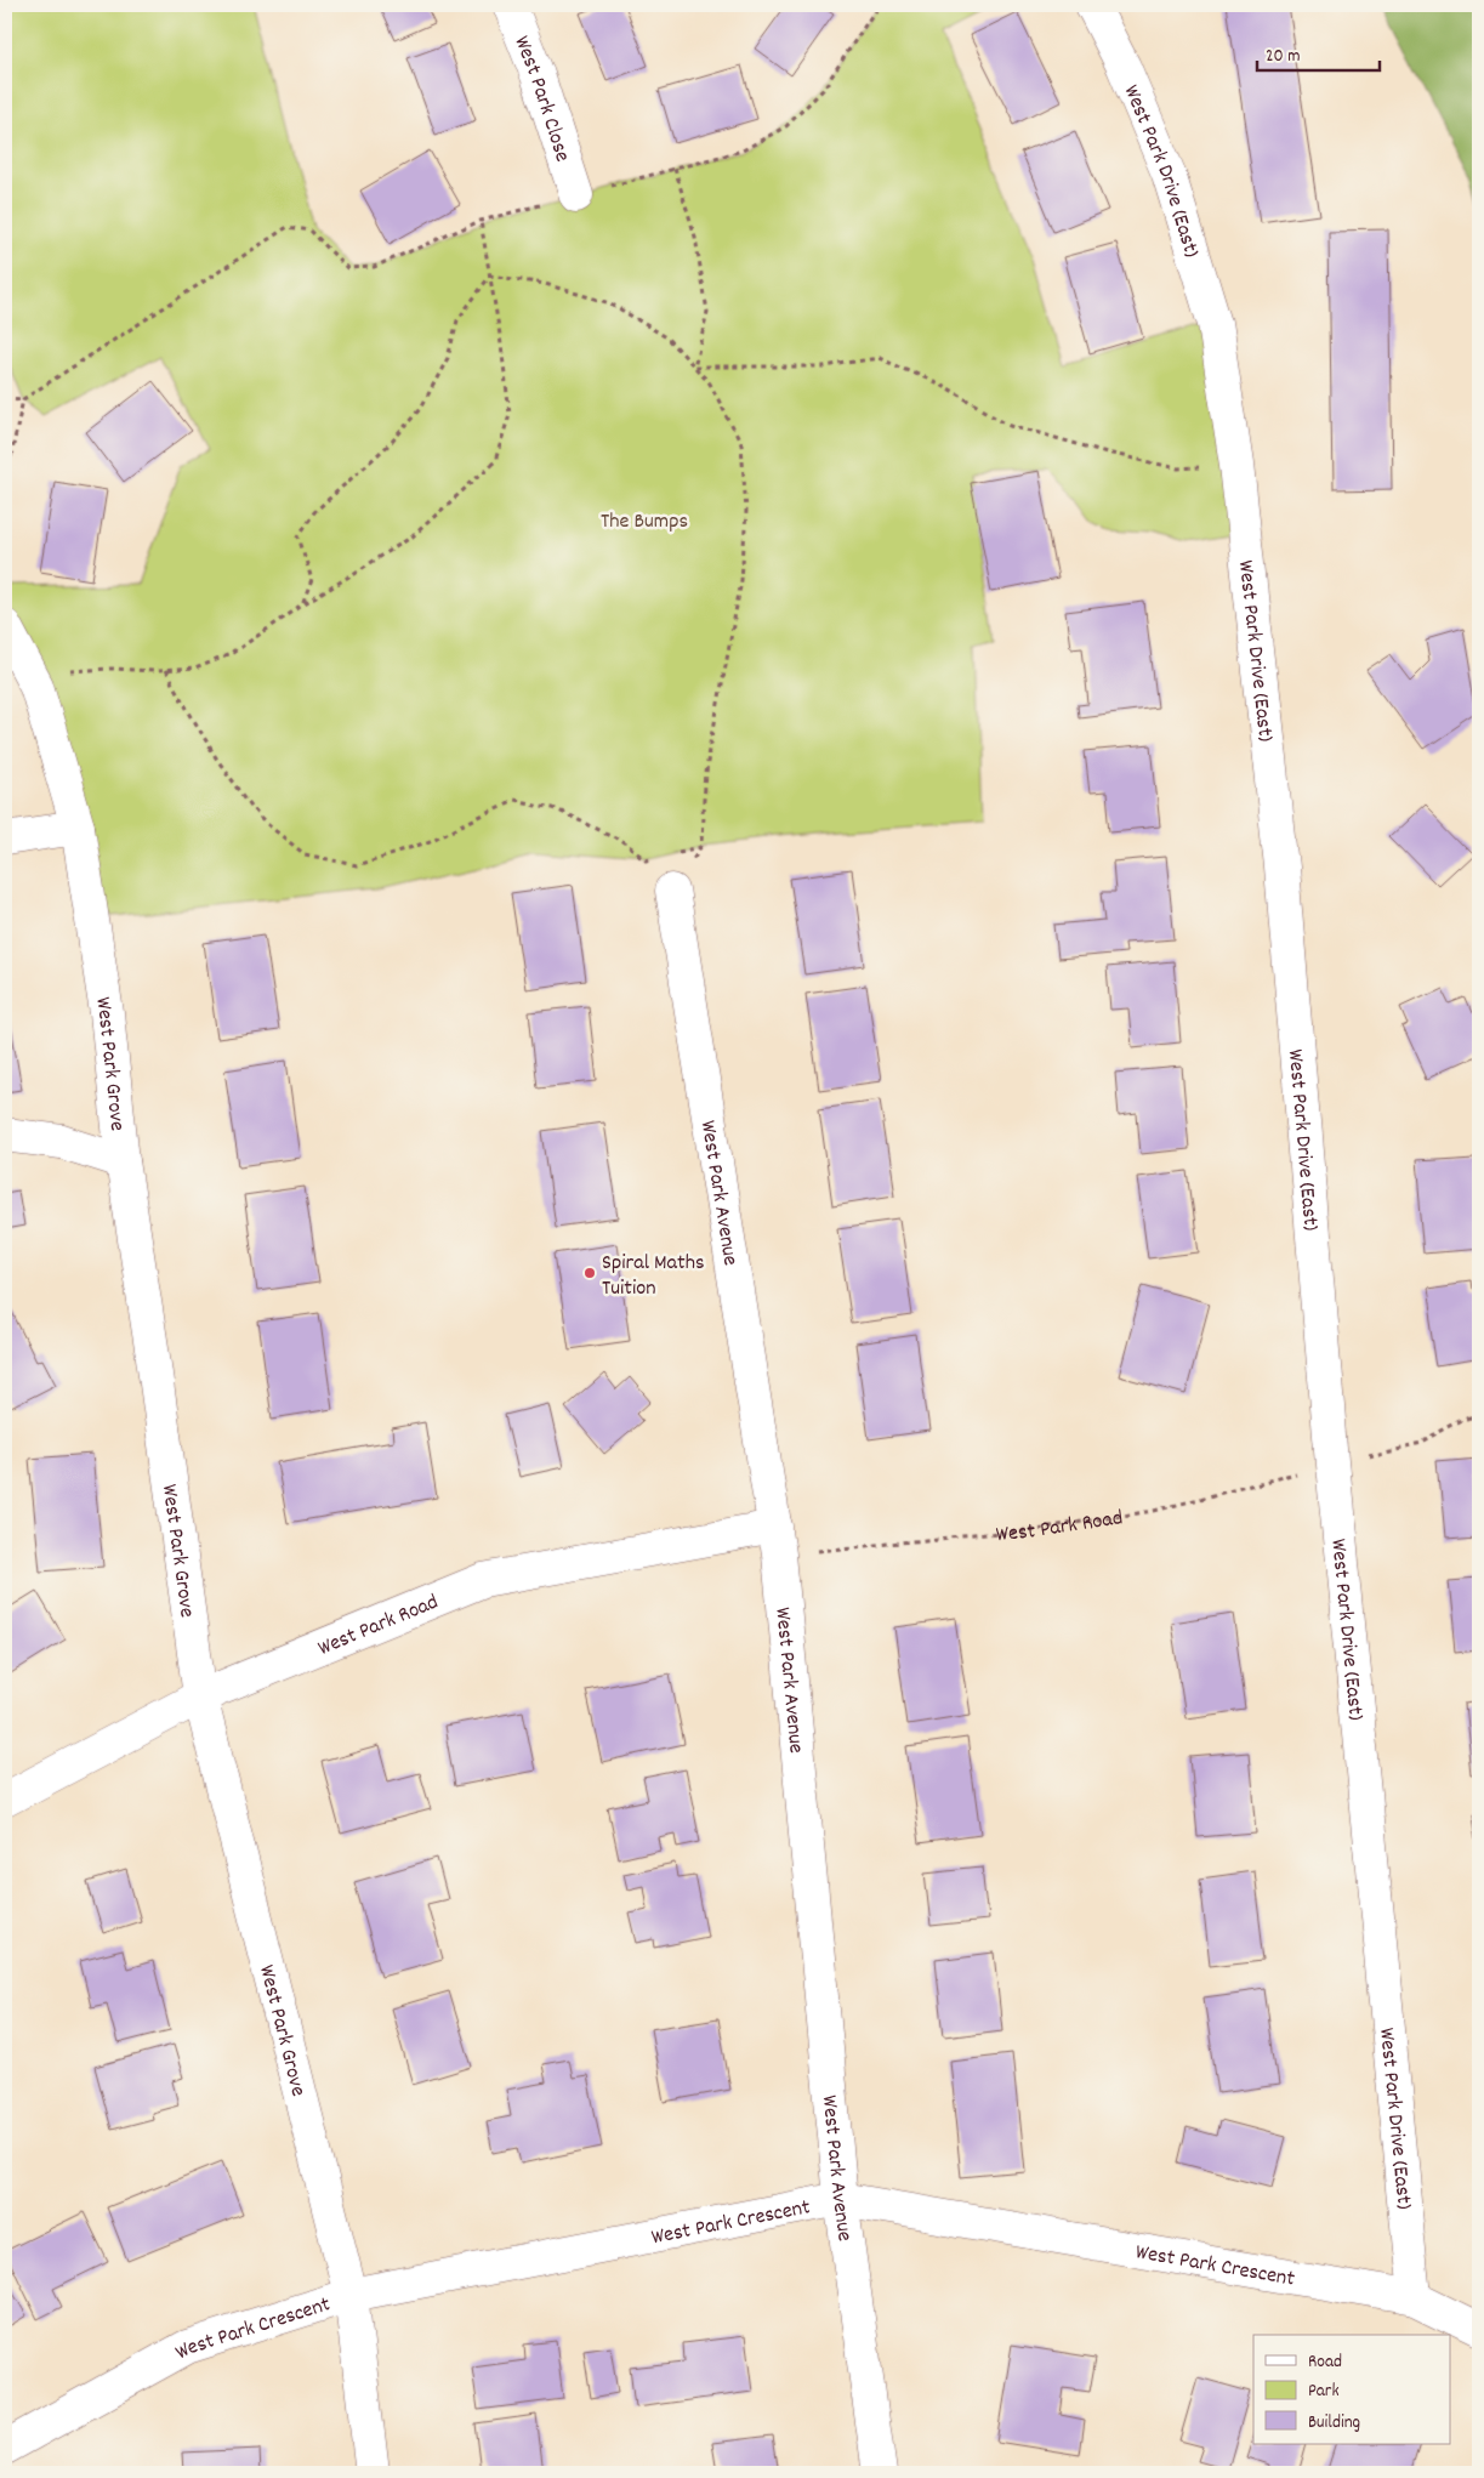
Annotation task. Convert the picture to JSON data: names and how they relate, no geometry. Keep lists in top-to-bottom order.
{
  "streets": {
    "street": [
      "West Park Close",
      "West Park Drive (East)",
      "West Park Grove",
      "West Park Avenue",
      "West Park Road",
      "West Park Crescent"
    ]
  },
  "crossings": [
    ["West Park Drive (East)", "West Park Road"],
    ["West Park Drive (East)", "West Park Crescent"],
    ["West Park Grove", "West Park Road"],
    ["West Park Grove", "West Park Crescent"],
    ["West Park Avenue", "West Park Road"],
    ["West Park Avenue", "West Park Crescent"]
  ],
  "parks": ["The Bumps"],
  "places": ["Spiral Maths Tuition"],
  "legend": ["Road", "Park", "Building"],
  "scale_bar": "20 m"
}
